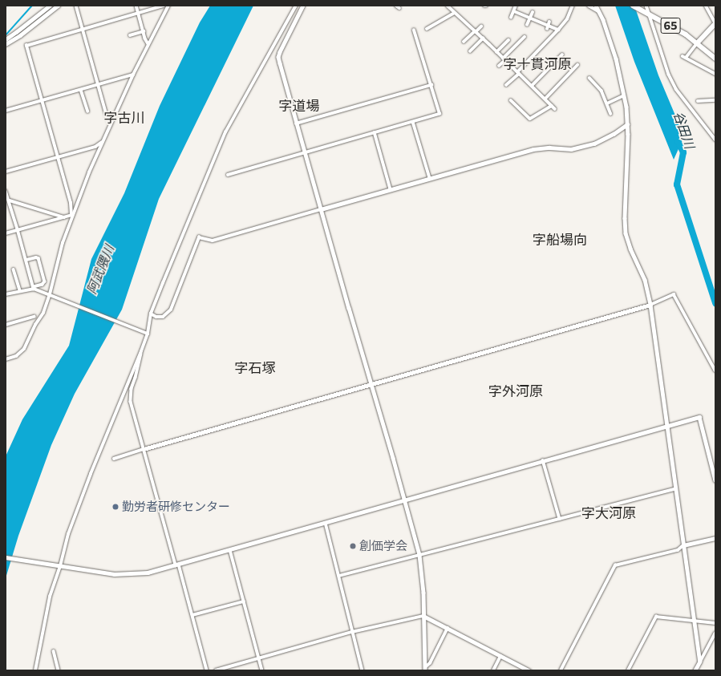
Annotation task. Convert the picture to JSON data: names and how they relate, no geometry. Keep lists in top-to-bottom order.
{
  "streets": {
    "main road": ["65"]
  },
  "districts": [
    "字十貫河原",
    "字道場",
    "字古川",
    "字船場向",
    "字石塚",
    "字外河原",
    "字大河原"
  ],
  "water": ["谷田川", "阿武隈川"],
  "places": ["勤労者研修センター", "創価学会"]
}
